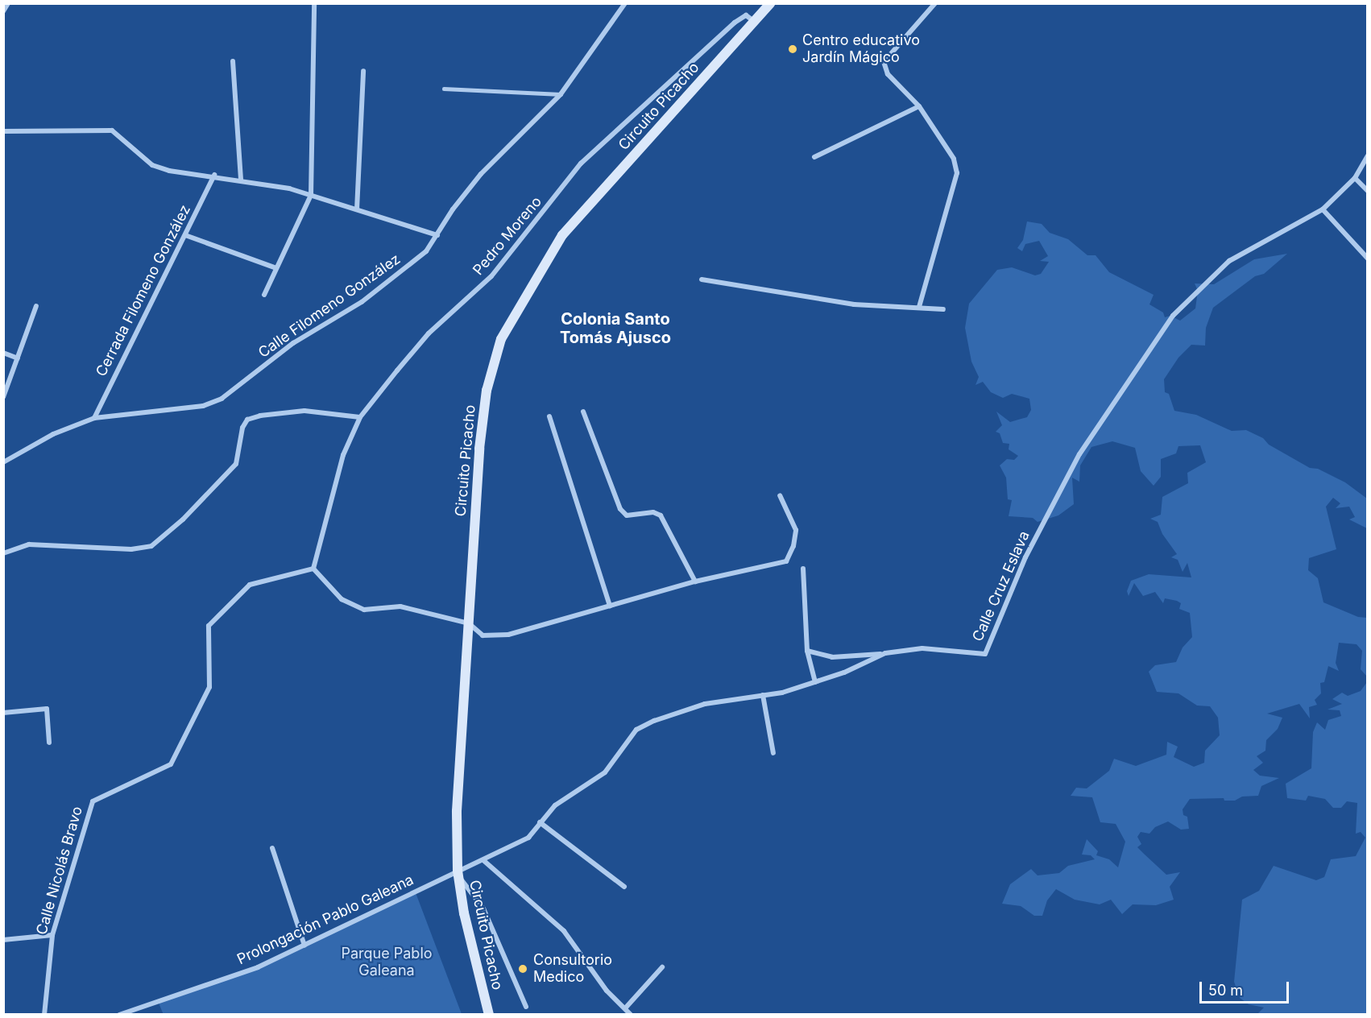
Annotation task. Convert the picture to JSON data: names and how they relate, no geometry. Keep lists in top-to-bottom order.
{
  "streets": {
    "main road": ["Circuito Picacho"],
    "street": [
      "Pedro Moreno",
      "Cerrada Filomeno González",
      "Calle Filomeno González",
      "Calle Cruz Eslava",
      "Calle Nicolás Bravo",
      "Prolongación Pablo Galeana"
    ]
  },
  "crossings": [
    ["Circuito Picacho", "Pedro Moreno"],
    ["Circuito Picacho", "Calle Cruz Eslava"],
    ["Circuito Picacho", "Prolongación Pablo Galeana"],
    ["Pedro Moreno", "Calle Nicolás Bravo"],
    ["Cerrada Filomeno González", "Calle Filomeno González"],
    ["Calle Cruz Eslava", "Prolongación Pablo Galeana"]
  ],
  "districts": ["Colonia Santo Tomás Ajusco"],
  "parks": ["Parque Pablo Galeana"],
  "places": ["Centro educativo Jardín Mágico", "Consultorio Medico"],
  "scale_bar": "50 m"
}
